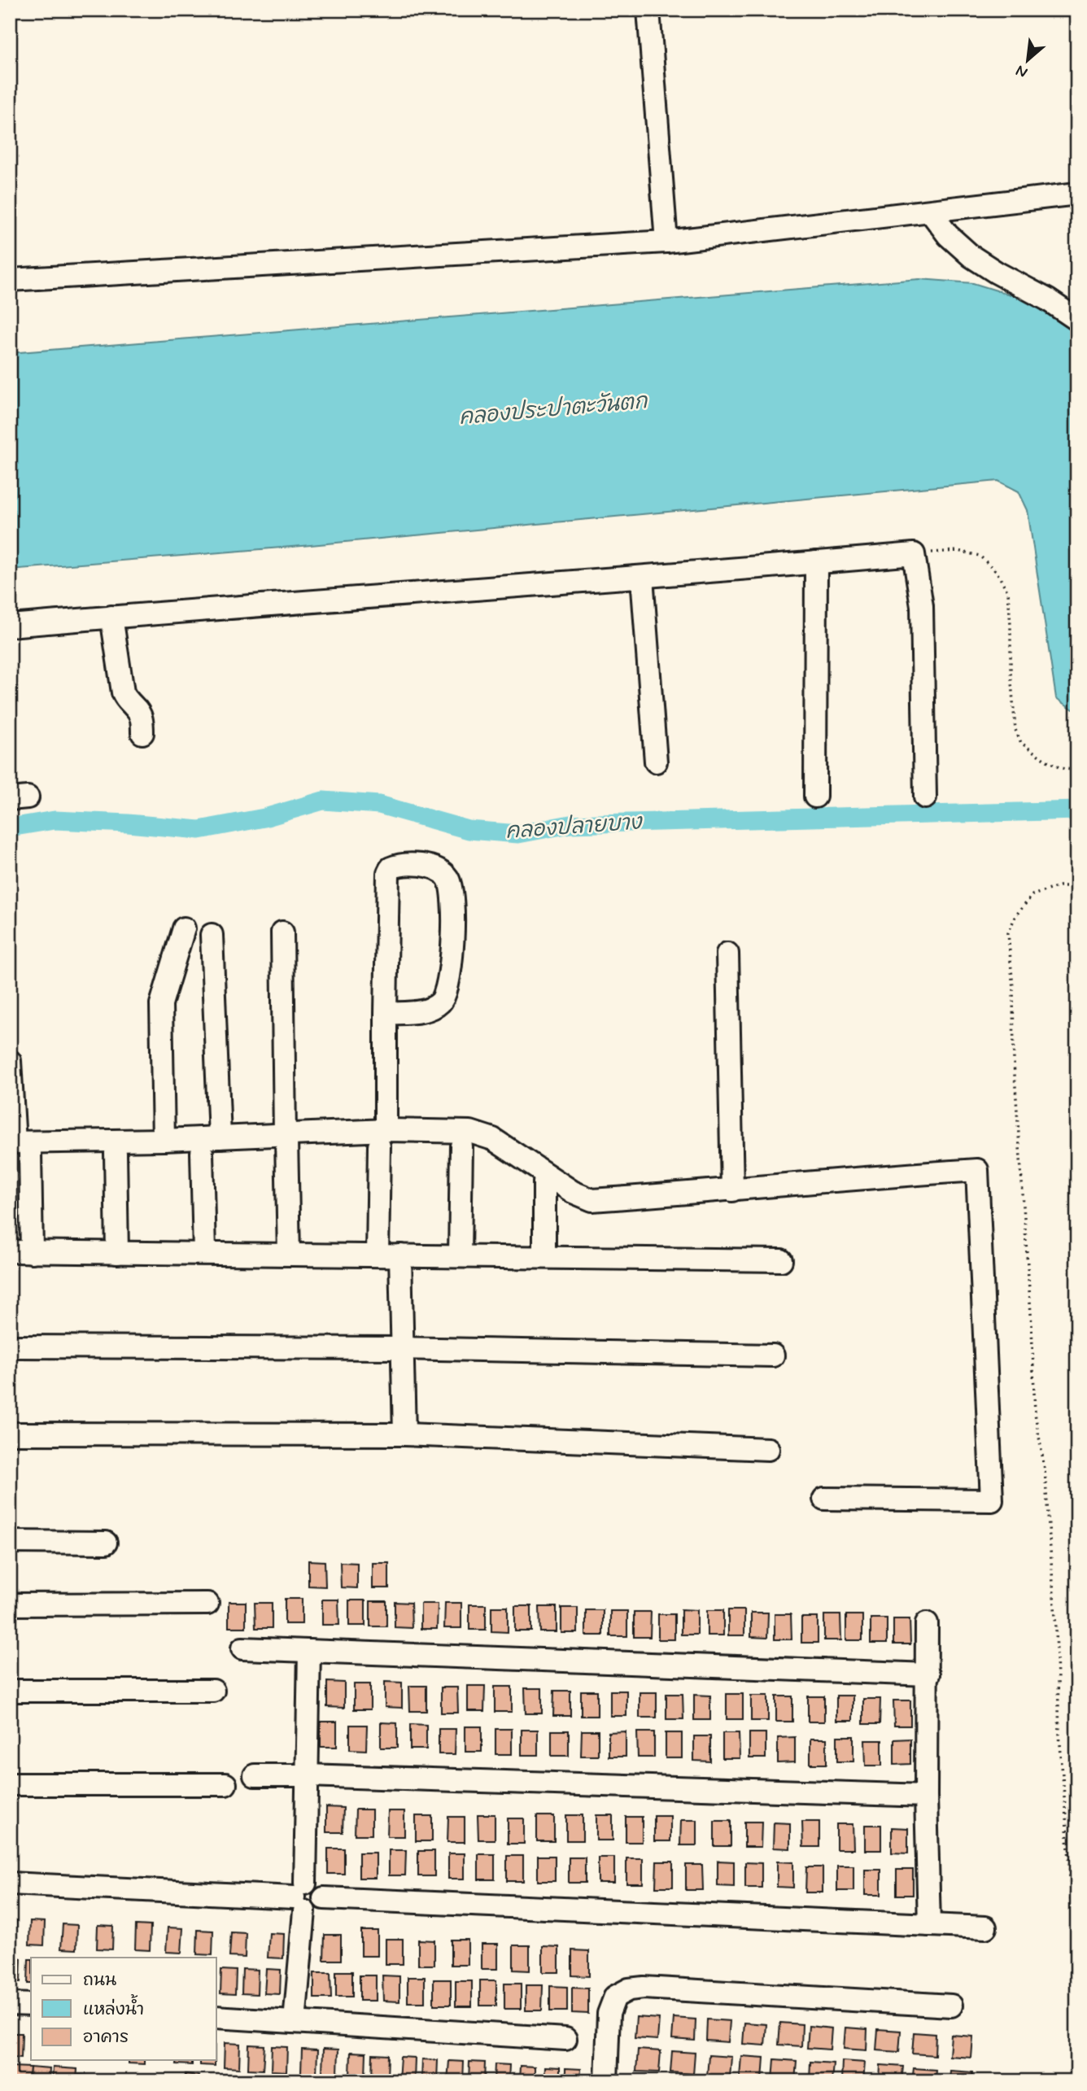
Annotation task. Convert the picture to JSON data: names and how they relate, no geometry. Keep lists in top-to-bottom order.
{
  "water": ["คลองประปาตะวันตก", "คลองปลายบาง"],
  "legend": ["ถนน", "แหล่งน้ำ", "อาคาร"],
  "north": "bottom left"
}
